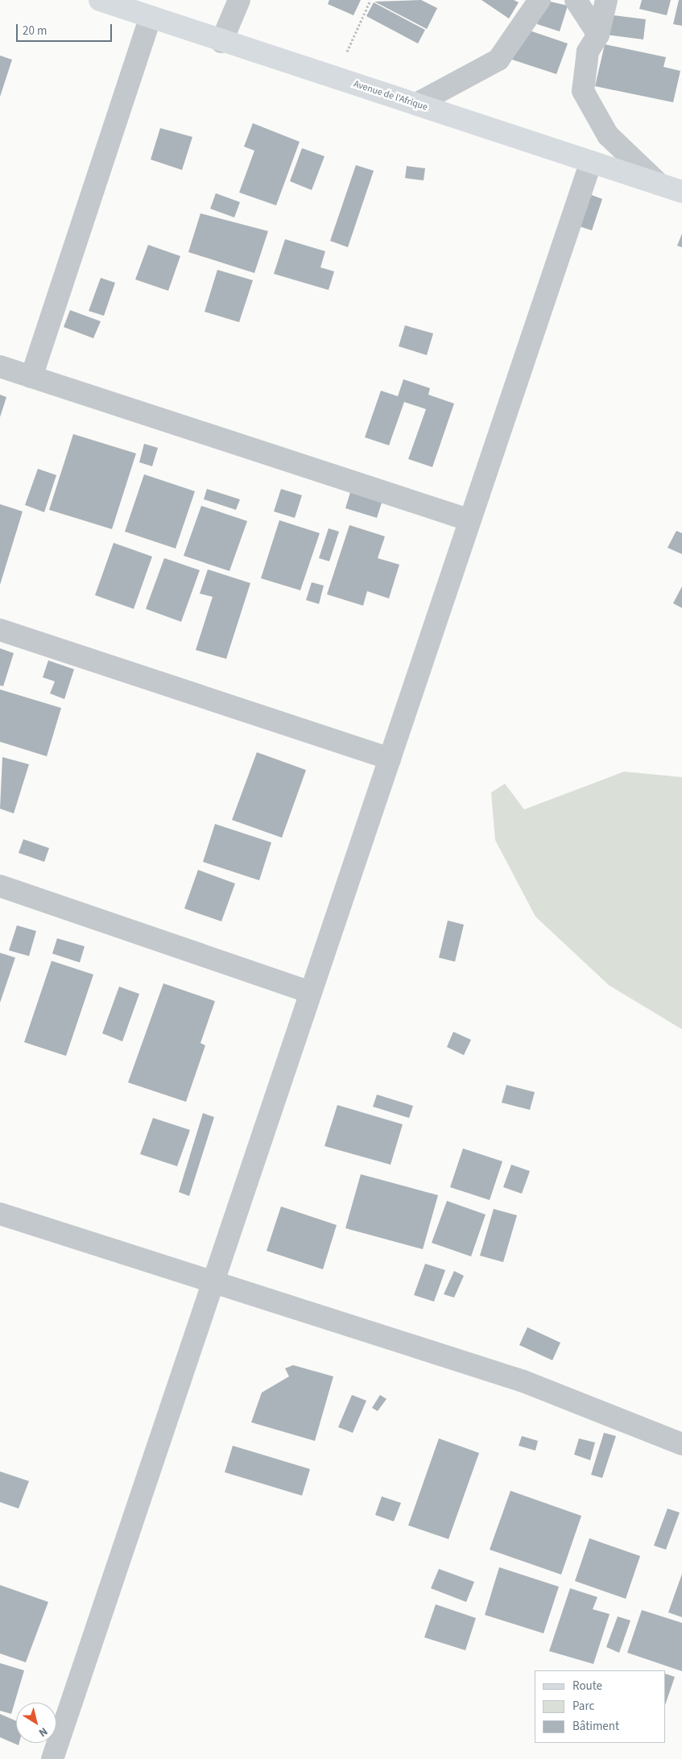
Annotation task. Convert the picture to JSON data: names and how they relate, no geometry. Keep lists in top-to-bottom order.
{
  "streets": {
    "main road": ["Avenue de l'Afrique"]
  },
  "legend": ["Route", "Parc", "Bâtiment"],
  "scale_bar": "20 m",
  "north": "bottom right"
}
